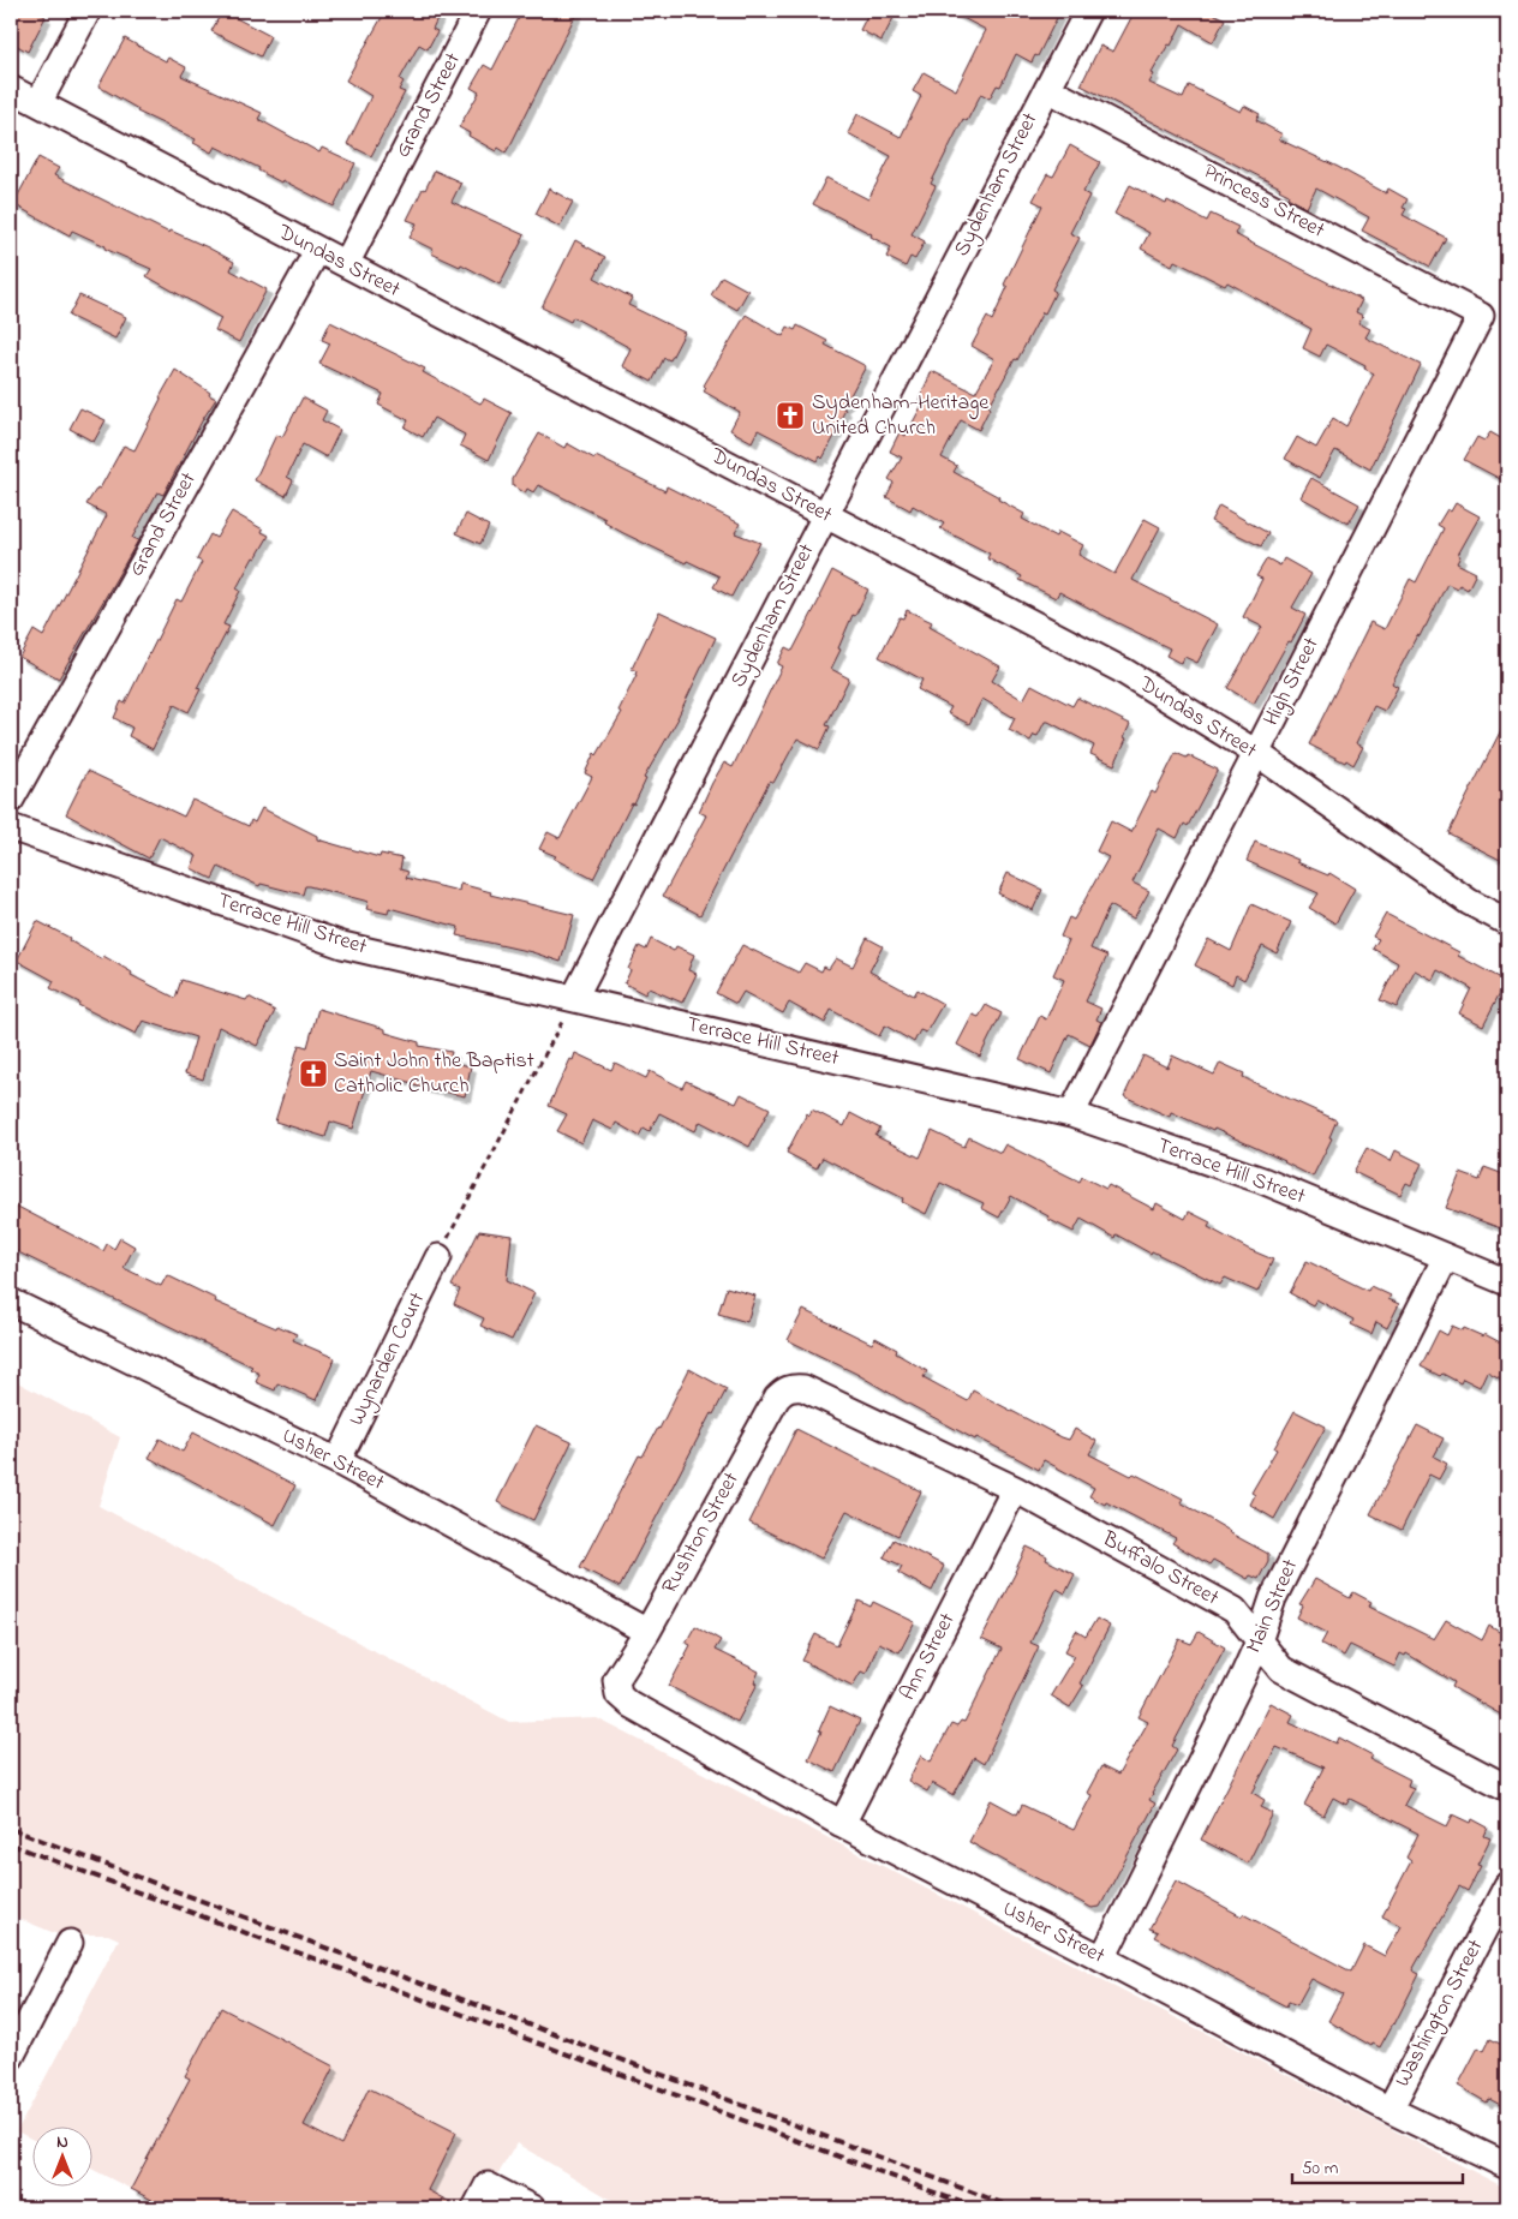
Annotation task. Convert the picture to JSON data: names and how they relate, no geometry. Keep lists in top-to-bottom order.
{
  "streets": {
    "street": [
      "Grand Street",
      "Sydenham Street",
      "Princess Street",
      "Dundas Street",
      "High Street",
      "Terrace Hill Street",
      "Wynarden Court",
      "Usher Street",
      "Rushton Street",
      "Buffalo Street",
      "Main Street",
      "Ann Street",
      "Washington Street"
    ]
  },
  "crossings": [
    ["Grand Street", "Dundas Street"],
    ["Sydenham Street", "Princess Street"],
    ["Sydenham Street", "Dundas Street"],
    ["Sydenham Street", "Terrace Hill Street"],
    ["Princess Street", "High Street"],
    ["Dundas Street", "High Street"],
    ["High Street", "Terrace Hill Street"],
    ["Terrace Hill Street", "Main Street"],
    ["Wynarden Court", "Usher Street"],
    ["Usher Street", "Rushton Street"],
    ["Usher Street", "Main Street"],
    ["Usher Street", "Ann Street"],
    ["Usher Street", "Washington Street"],
    ["Rushton Street", "Buffalo Street"],
    ["Buffalo Street", "Main Street"],
    ["Buffalo Street", "Ann Street"]
  ],
  "places": {
    "church": ["Sydenham-Heritage United Church", "Saint John the Baptist Catholic Church"]
  },
  "scale_bar": "50 m",
  "north": "top"
}
